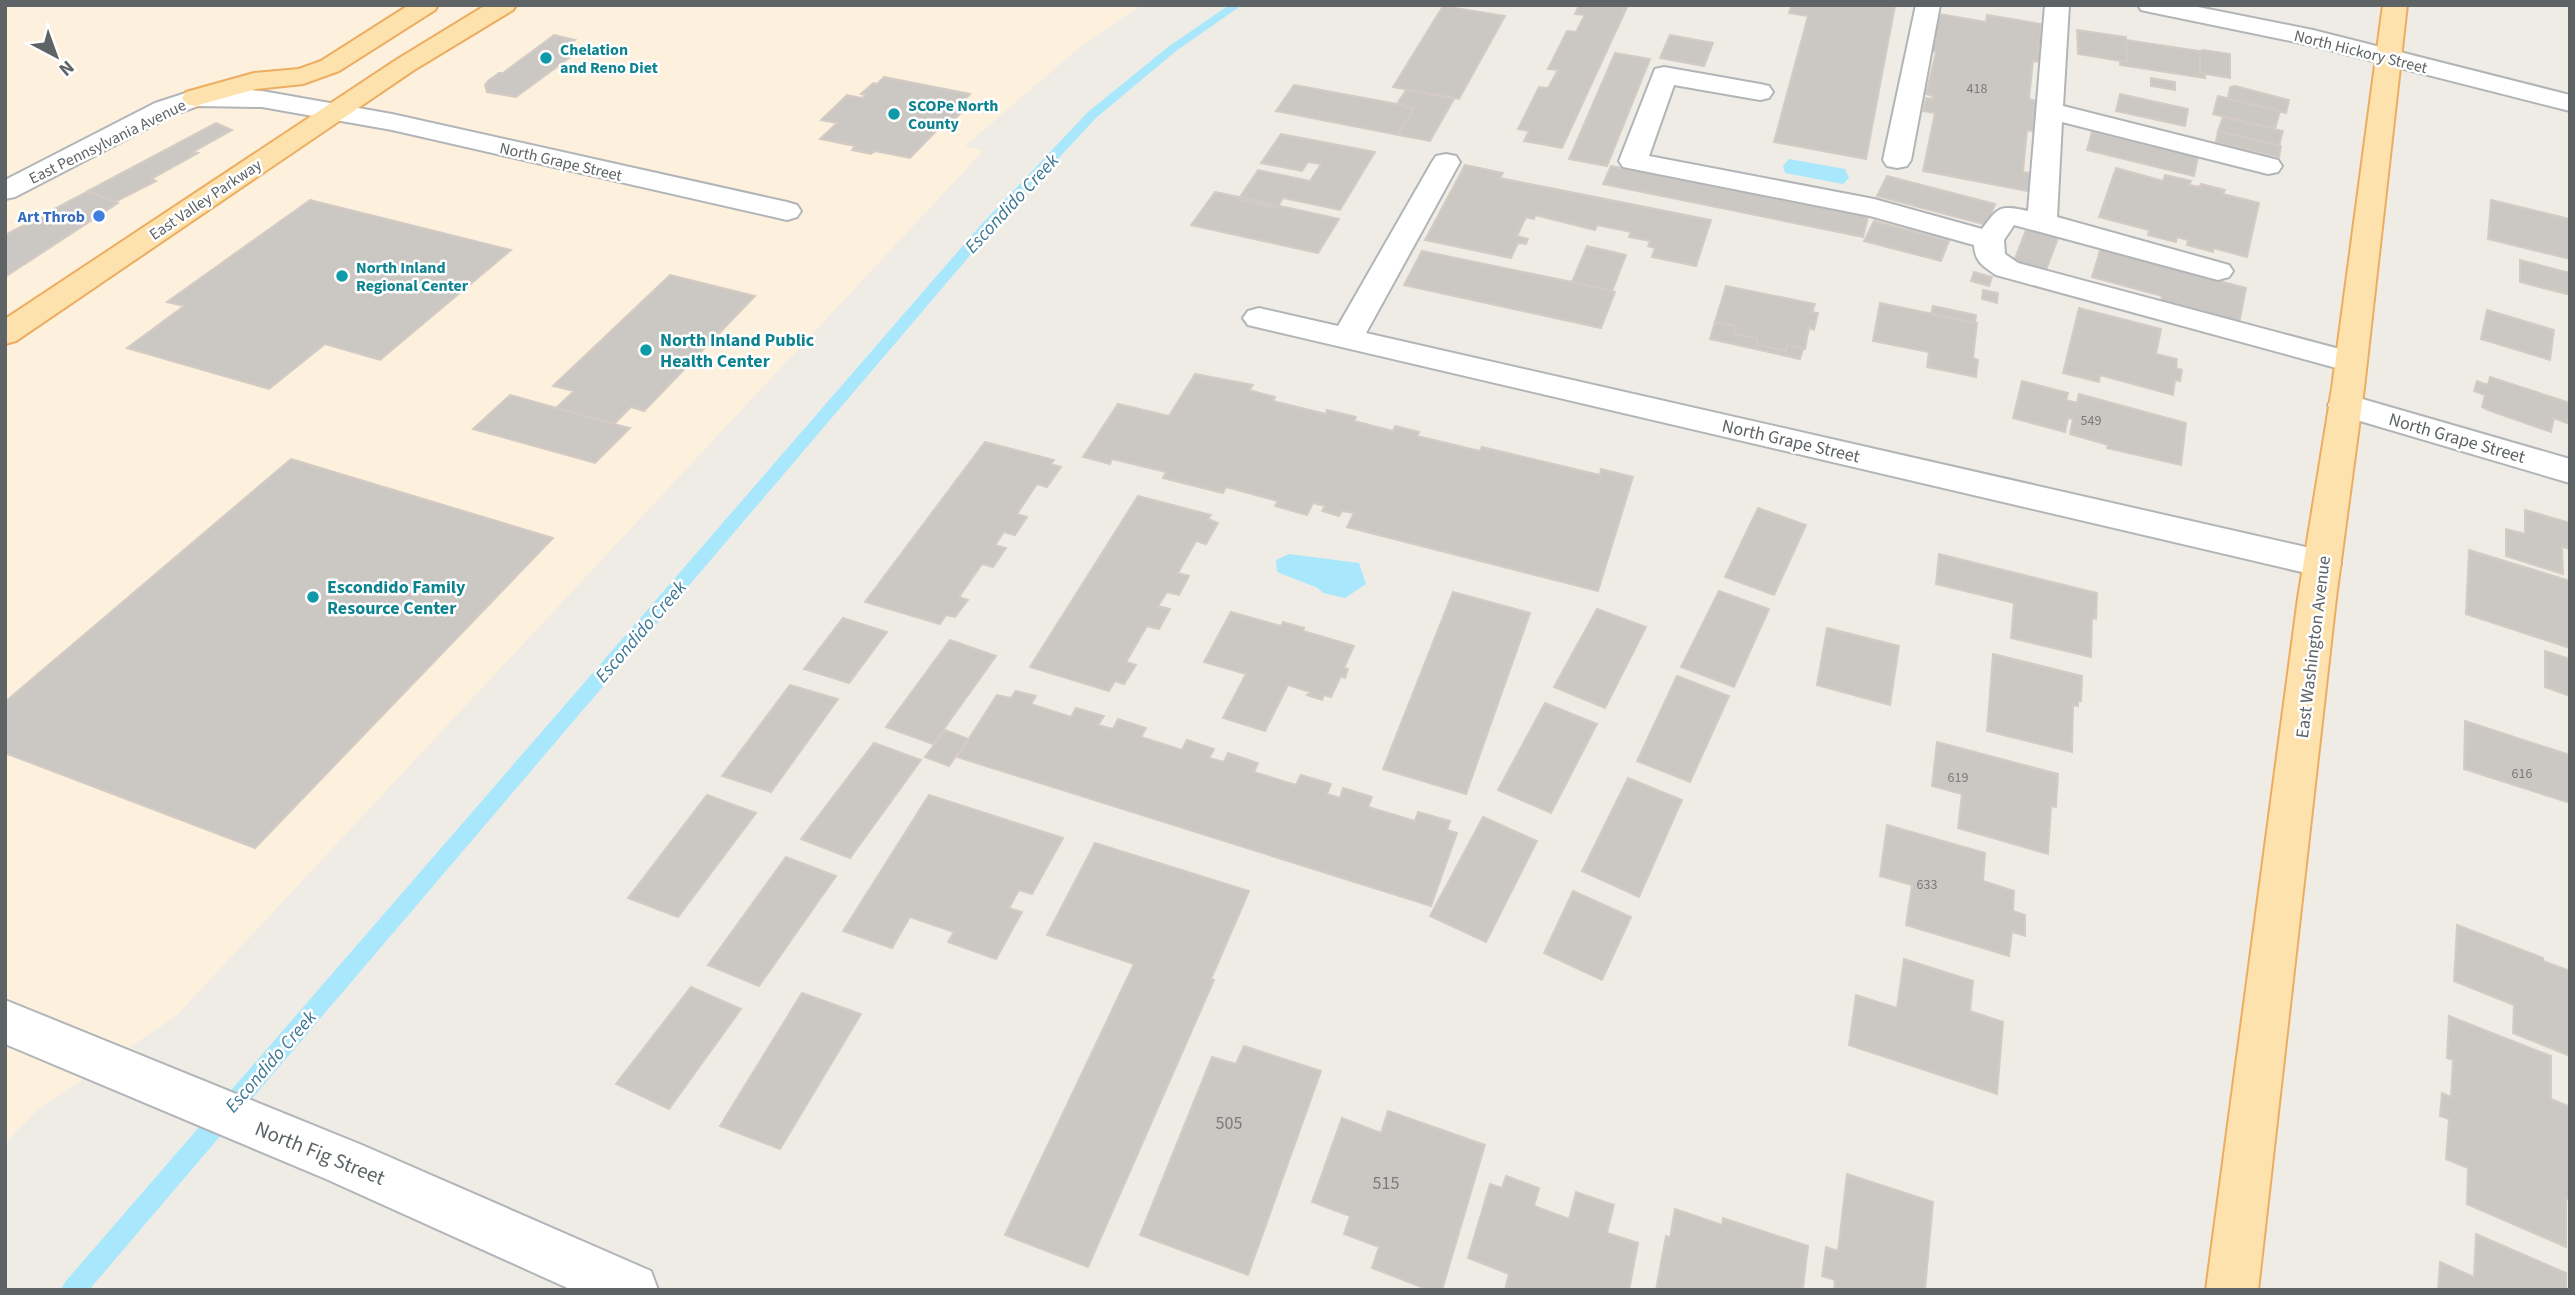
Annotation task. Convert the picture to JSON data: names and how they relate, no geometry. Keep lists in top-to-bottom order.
{
  "streets": {
    "main road": ["East Valley Parkway", "East Washington Avenue"],
    "street": [
      "North Hickory Street",
      "East Pennsylvania Avenue",
      "North Grape Street",
      "North Fig Street"
    ]
  },
  "crossings": [
    ["North Hickory Street", "East Washington Avenue"],
    ["East Pennsylvania Avenue", "North Grape Street"],
    ["East Pennsylvania Avenue", "East Valley Parkway"],
    ["North Grape Street", "East Valley Parkway"],
    ["North Grape Street", "East Washington Avenue"]
  ],
  "water": ["Escondido Creek"],
  "places": [
    "Chelation and Reno Diet",
    "SCOPe North County",
    "Art Throb",
    "North Inland Regional Center",
    "North Inland Public Health Center",
    "Escondido Family Resource Center"
  ],
  "house_numbers": [
    "418",
    "549",
    "616",
    "619",
    "633",
    "505",
    "515"
  ],
  "north": "bottom right"
}
